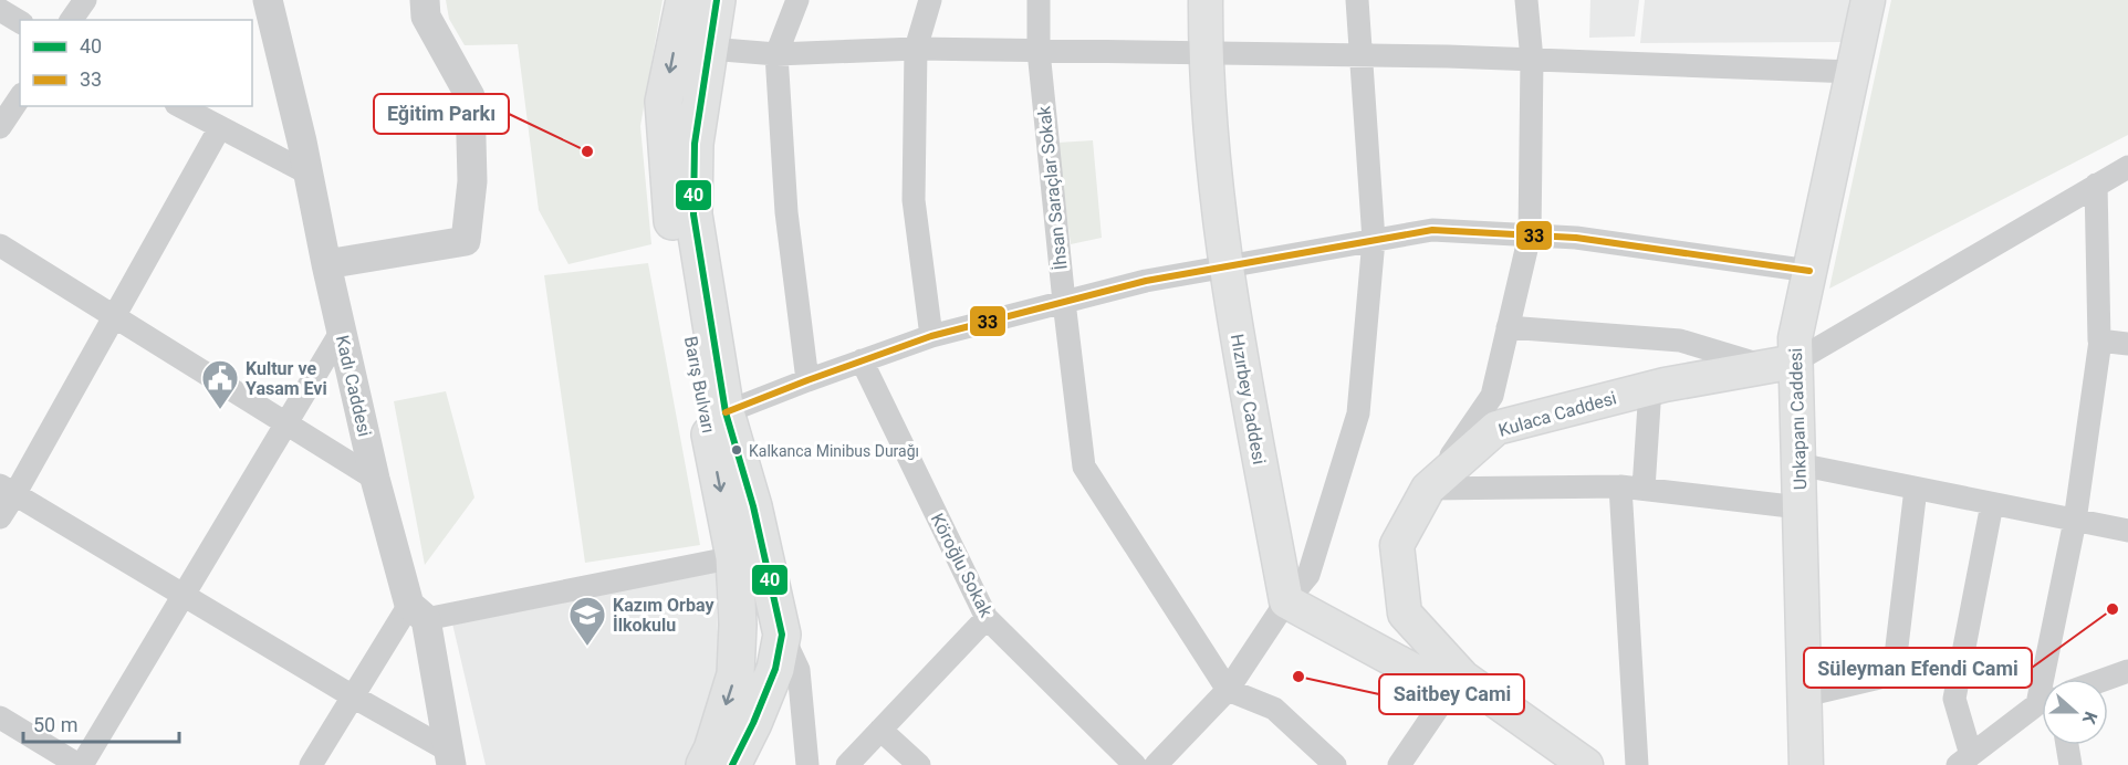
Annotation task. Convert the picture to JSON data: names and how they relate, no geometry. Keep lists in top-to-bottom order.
{
  "streets": {
    "main road": [
      "Barış Bulvarı",
      "Hızırbey Caddesi",
      "Kulaca Caddesi",
      "Unkapanı Caddesi"
    ],
    "street": ["İhsan Saraçlar Sokak", "Kadı Caddesi", "Köroğlu Sokak"]
  },
  "crossings": [
    ["Kulaca Caddesi", "Unkapanı Caddesi"]
  ],
  "places": {
    "other": [
      "Eğitim Parkı",
      "Kalkanca Minibus Durağı",
      "Süleyman Efendi Cami",
      "Saitbey Cami"
    ],
    "public building": ["Kultur ve Yasam Evi"],
    "school or university": ["Kazım Orbay İlkokulu"]
  },
  "lines": ["transit line 40", "transit line 33"],
  "legend": ["40", "33"],
  "scale_bar": "50 m",
  "north": "right"
}
